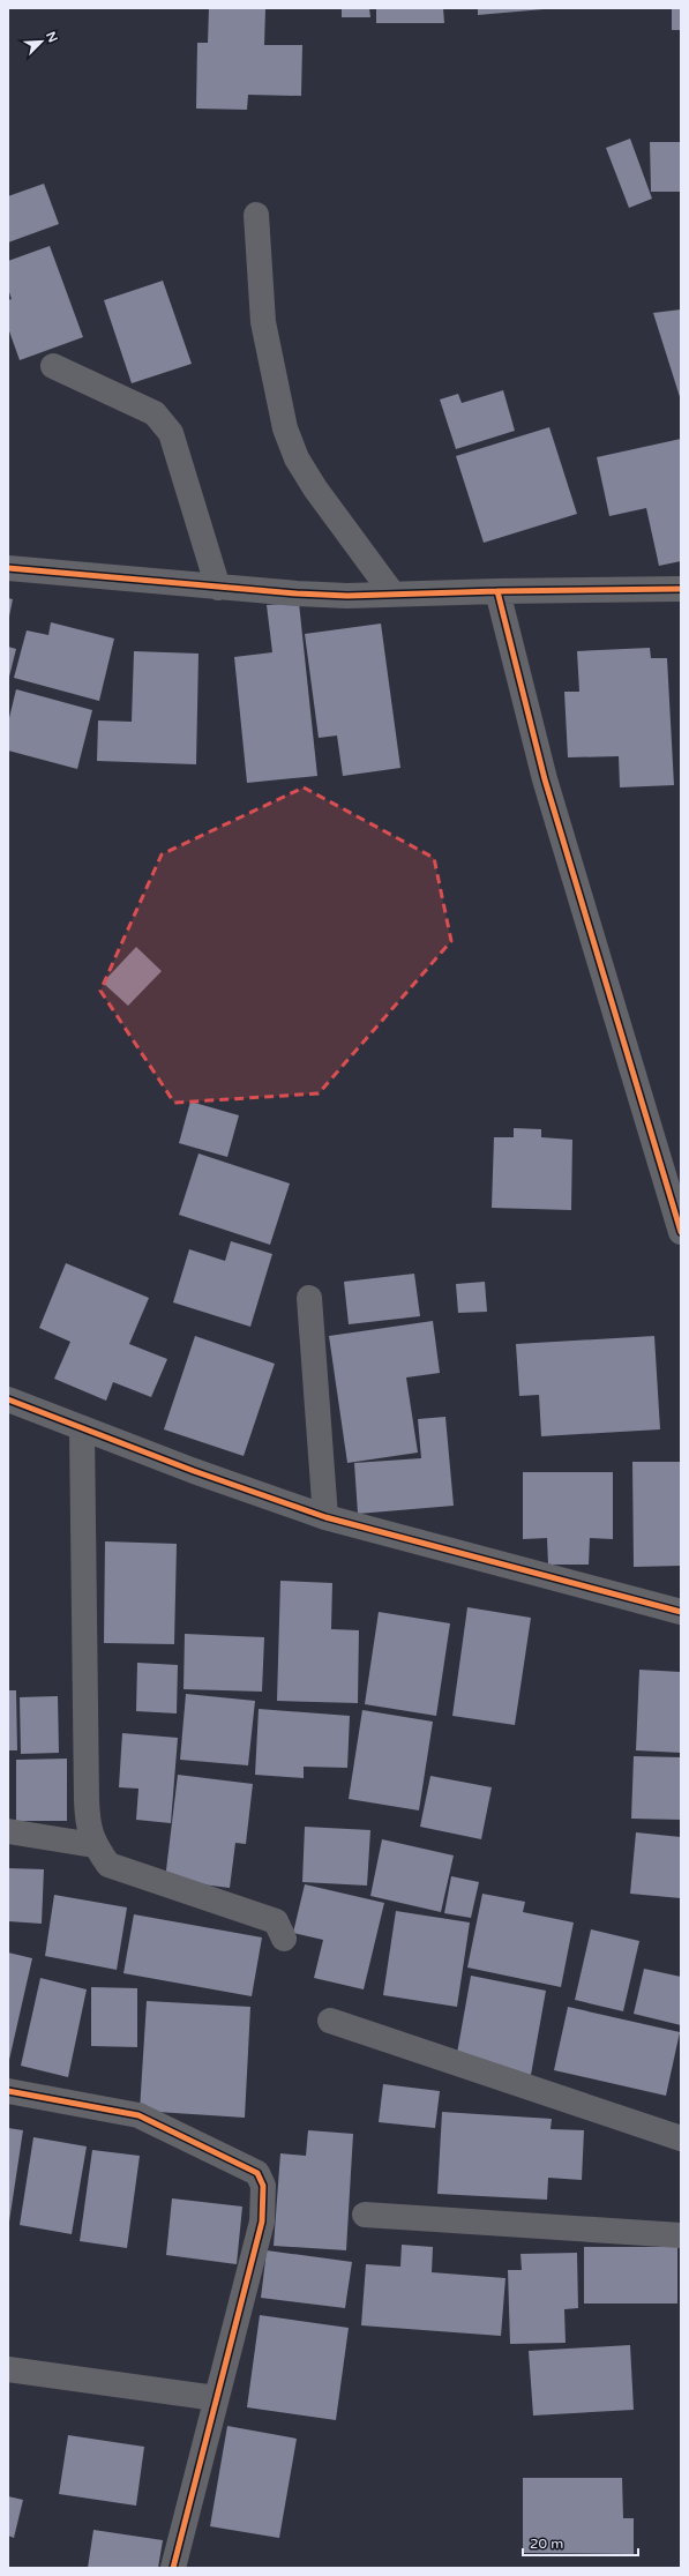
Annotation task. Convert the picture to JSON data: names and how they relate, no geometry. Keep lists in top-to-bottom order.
{
  "scale_bar": "20 m",
  "north": "top right"
}
